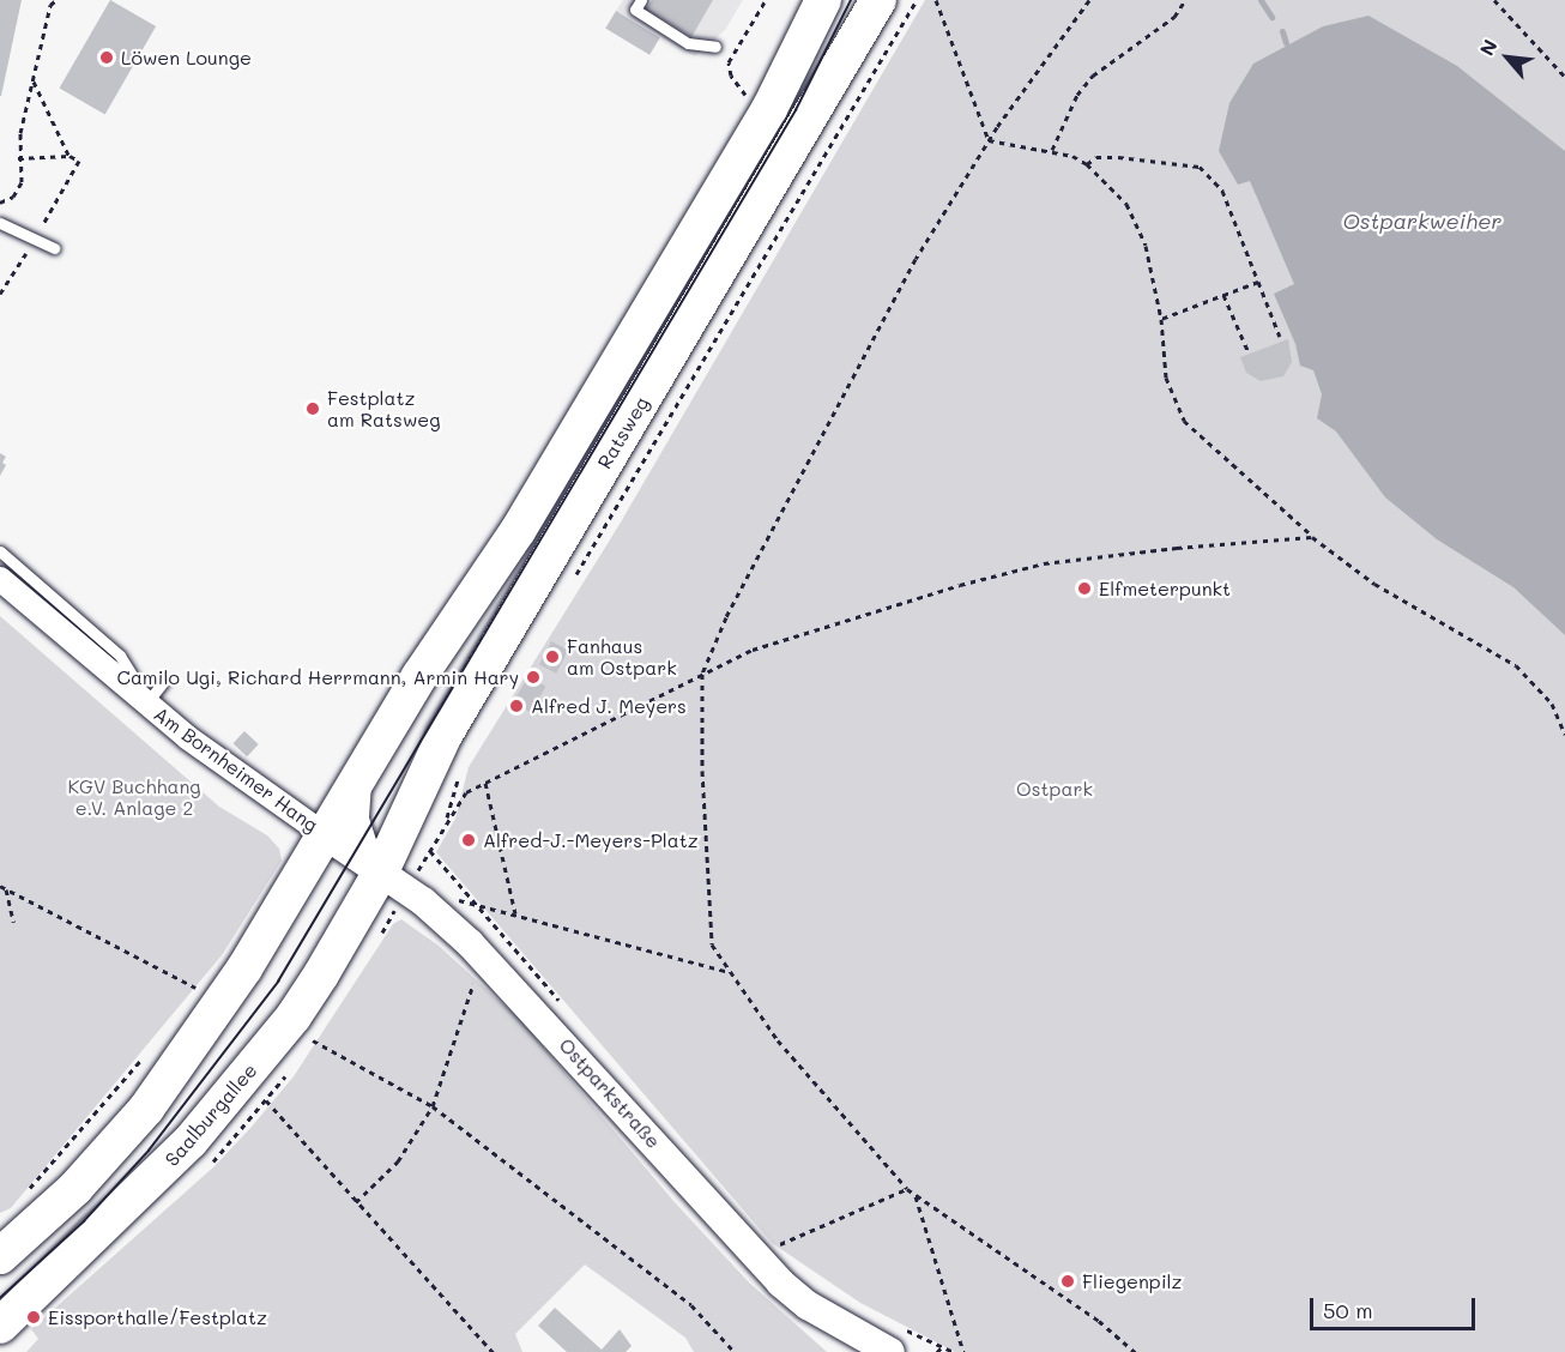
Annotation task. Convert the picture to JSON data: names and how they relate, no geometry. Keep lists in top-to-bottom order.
{
  "streets": {
    "main road": ["Ratsweg", "Saalburgallee"],
    "street": ["Am Bornheimer Hang", "Ostparkstraße"]
  },
  "crossings": [
    ["Ratsweg", "Am Bornheimer Hang"],
    ["Ratsweg", "Ostparkstraße"],
    ["Ratsweg", "Saalburgallee"],
    ["Am Bornheimer Hang", "Ostparkstraße"],
    ["Ostparkstraße", "Saalburgallee"]
  ],
  "water": ["Ostparkweiher"],
  "parks": ["KGV Buchhang e.V. Anlage 2", "Ostpark"],
  "places": [
    "Löwen Lounge",
    "Festplatz am Ratsweg",
    "Elfmeterpunkt",
    "Fanhaus am Ostpark",
    "Camilo Ugi, Richard Herrmann, Armin Hary",
    "Alfred J. Meyers",
    "Alfred-J.-Meyers-Platz",
    "Fliegenpilz",
    "Eissporthalle/Festplatz"
  ],
  "scale_bar": "50 m",
  "north": "top left"
}
